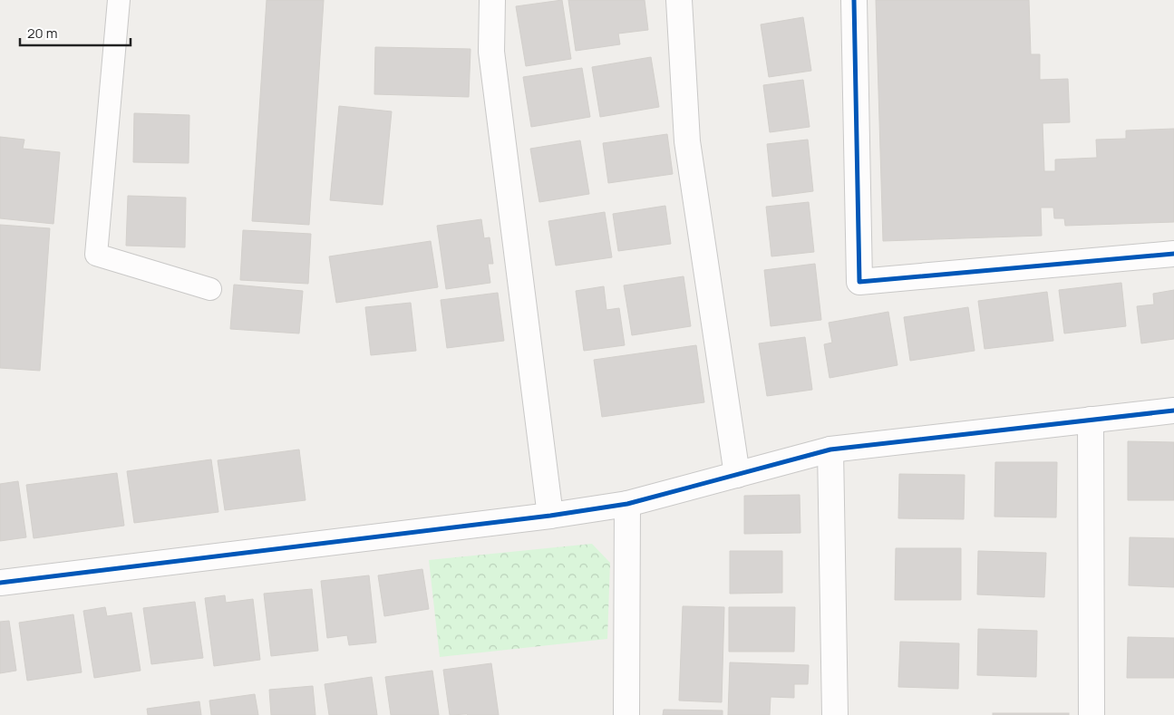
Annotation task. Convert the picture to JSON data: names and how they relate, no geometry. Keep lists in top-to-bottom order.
{
  "scale_bar": "20 m"
}
